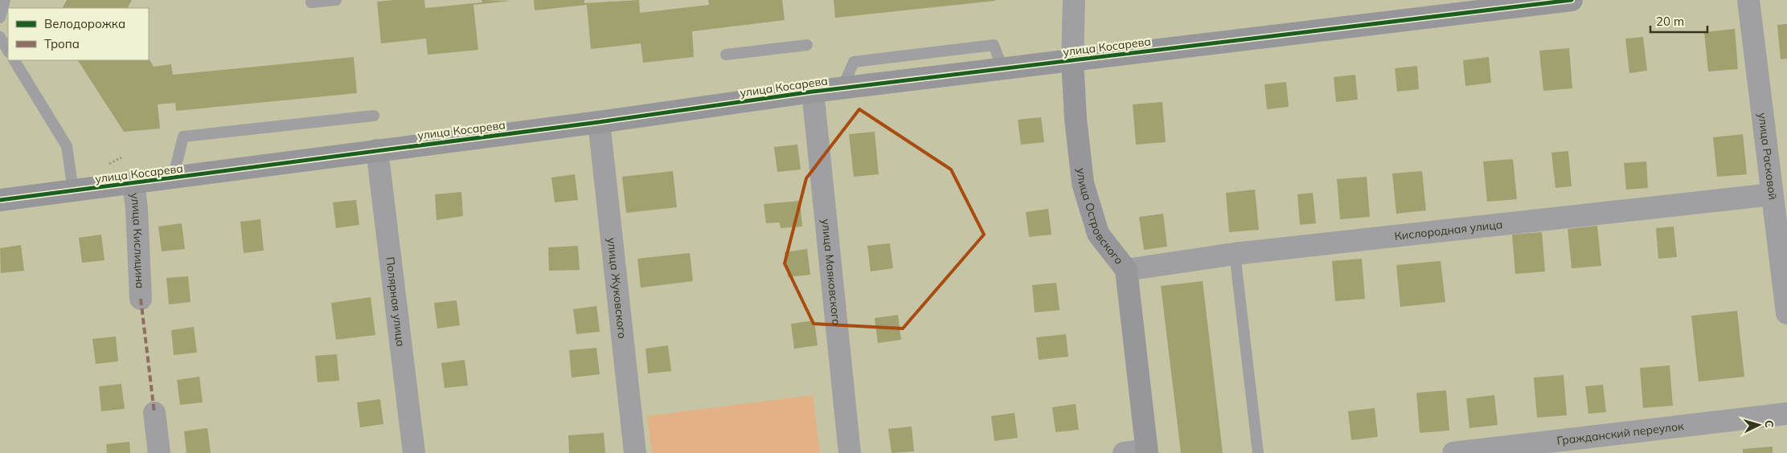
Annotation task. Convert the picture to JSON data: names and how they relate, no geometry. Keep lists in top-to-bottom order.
{
  "streets": {
    "street": [
      "улица Косарева",
      "улица Расковой",
      "улица Островского",
      "Кислородная улица",
      "улица Кислицина",
      "улица Маяковского",
      "улица Жуковского",
      "Полярная улица",
      "Гражданский переулок"
    ]
  },
  "crossings": [
    ["улица Косарева", "улица Островского"],
    ["улица Косарева", "улица Кислицина"],
    ["улица Косарева", "улица Маяковского"],
    ["улица Косарева", "улица Жуковского"],
    ["улица Косарева", "Полярная улица"],
    ["улица Расковой", "Кислородная улица"],
    ["улица Островского", "Кислородная улица"]
  ],
  "legend": ["Велодорожка", "Тропа"],
  "scale_bar": "20 m",
  "north": "right"
}
